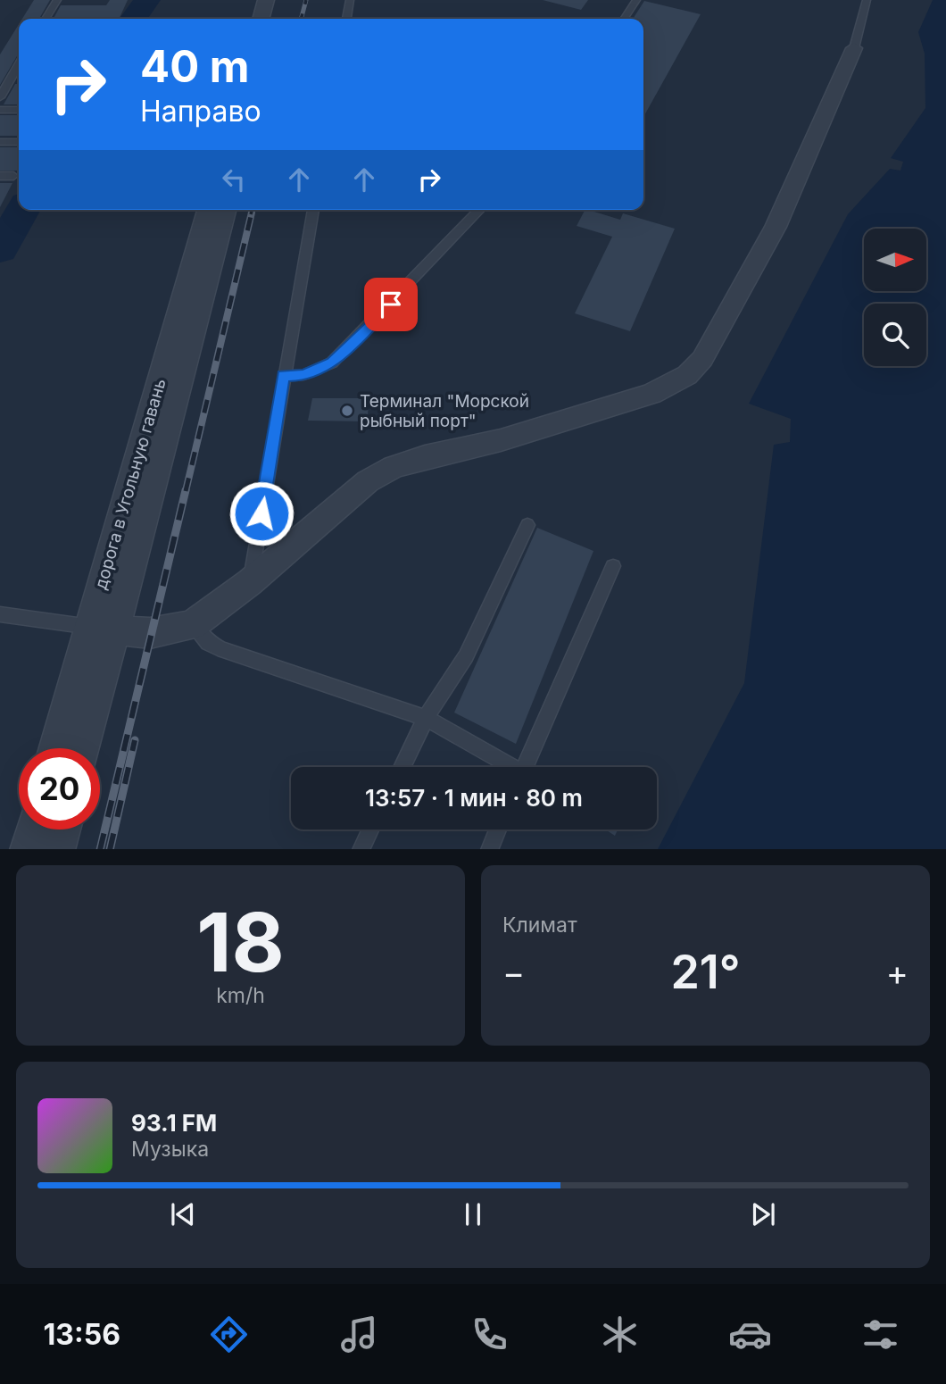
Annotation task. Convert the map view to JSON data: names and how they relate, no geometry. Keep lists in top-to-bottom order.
{
  "streets": {
    "street": ["дорога в Угольную гавань"]
  },
  "places": ["Терминал \"Морской рыбный порт\""],
  "north": "right",
  "page": {
    "turn": ["40 m", "Направо"],
    "limit": "20",
    "trip": "13:57 · 1 мин · 80 m",
    "tile": [
      ["18", "km/h"],
      "Климат"
    ],
    "heat": ["−", "21°", "+"],
    "song": ["93.1 FM", "Музыка"],
    "tabs": "13:56"
  }
}
